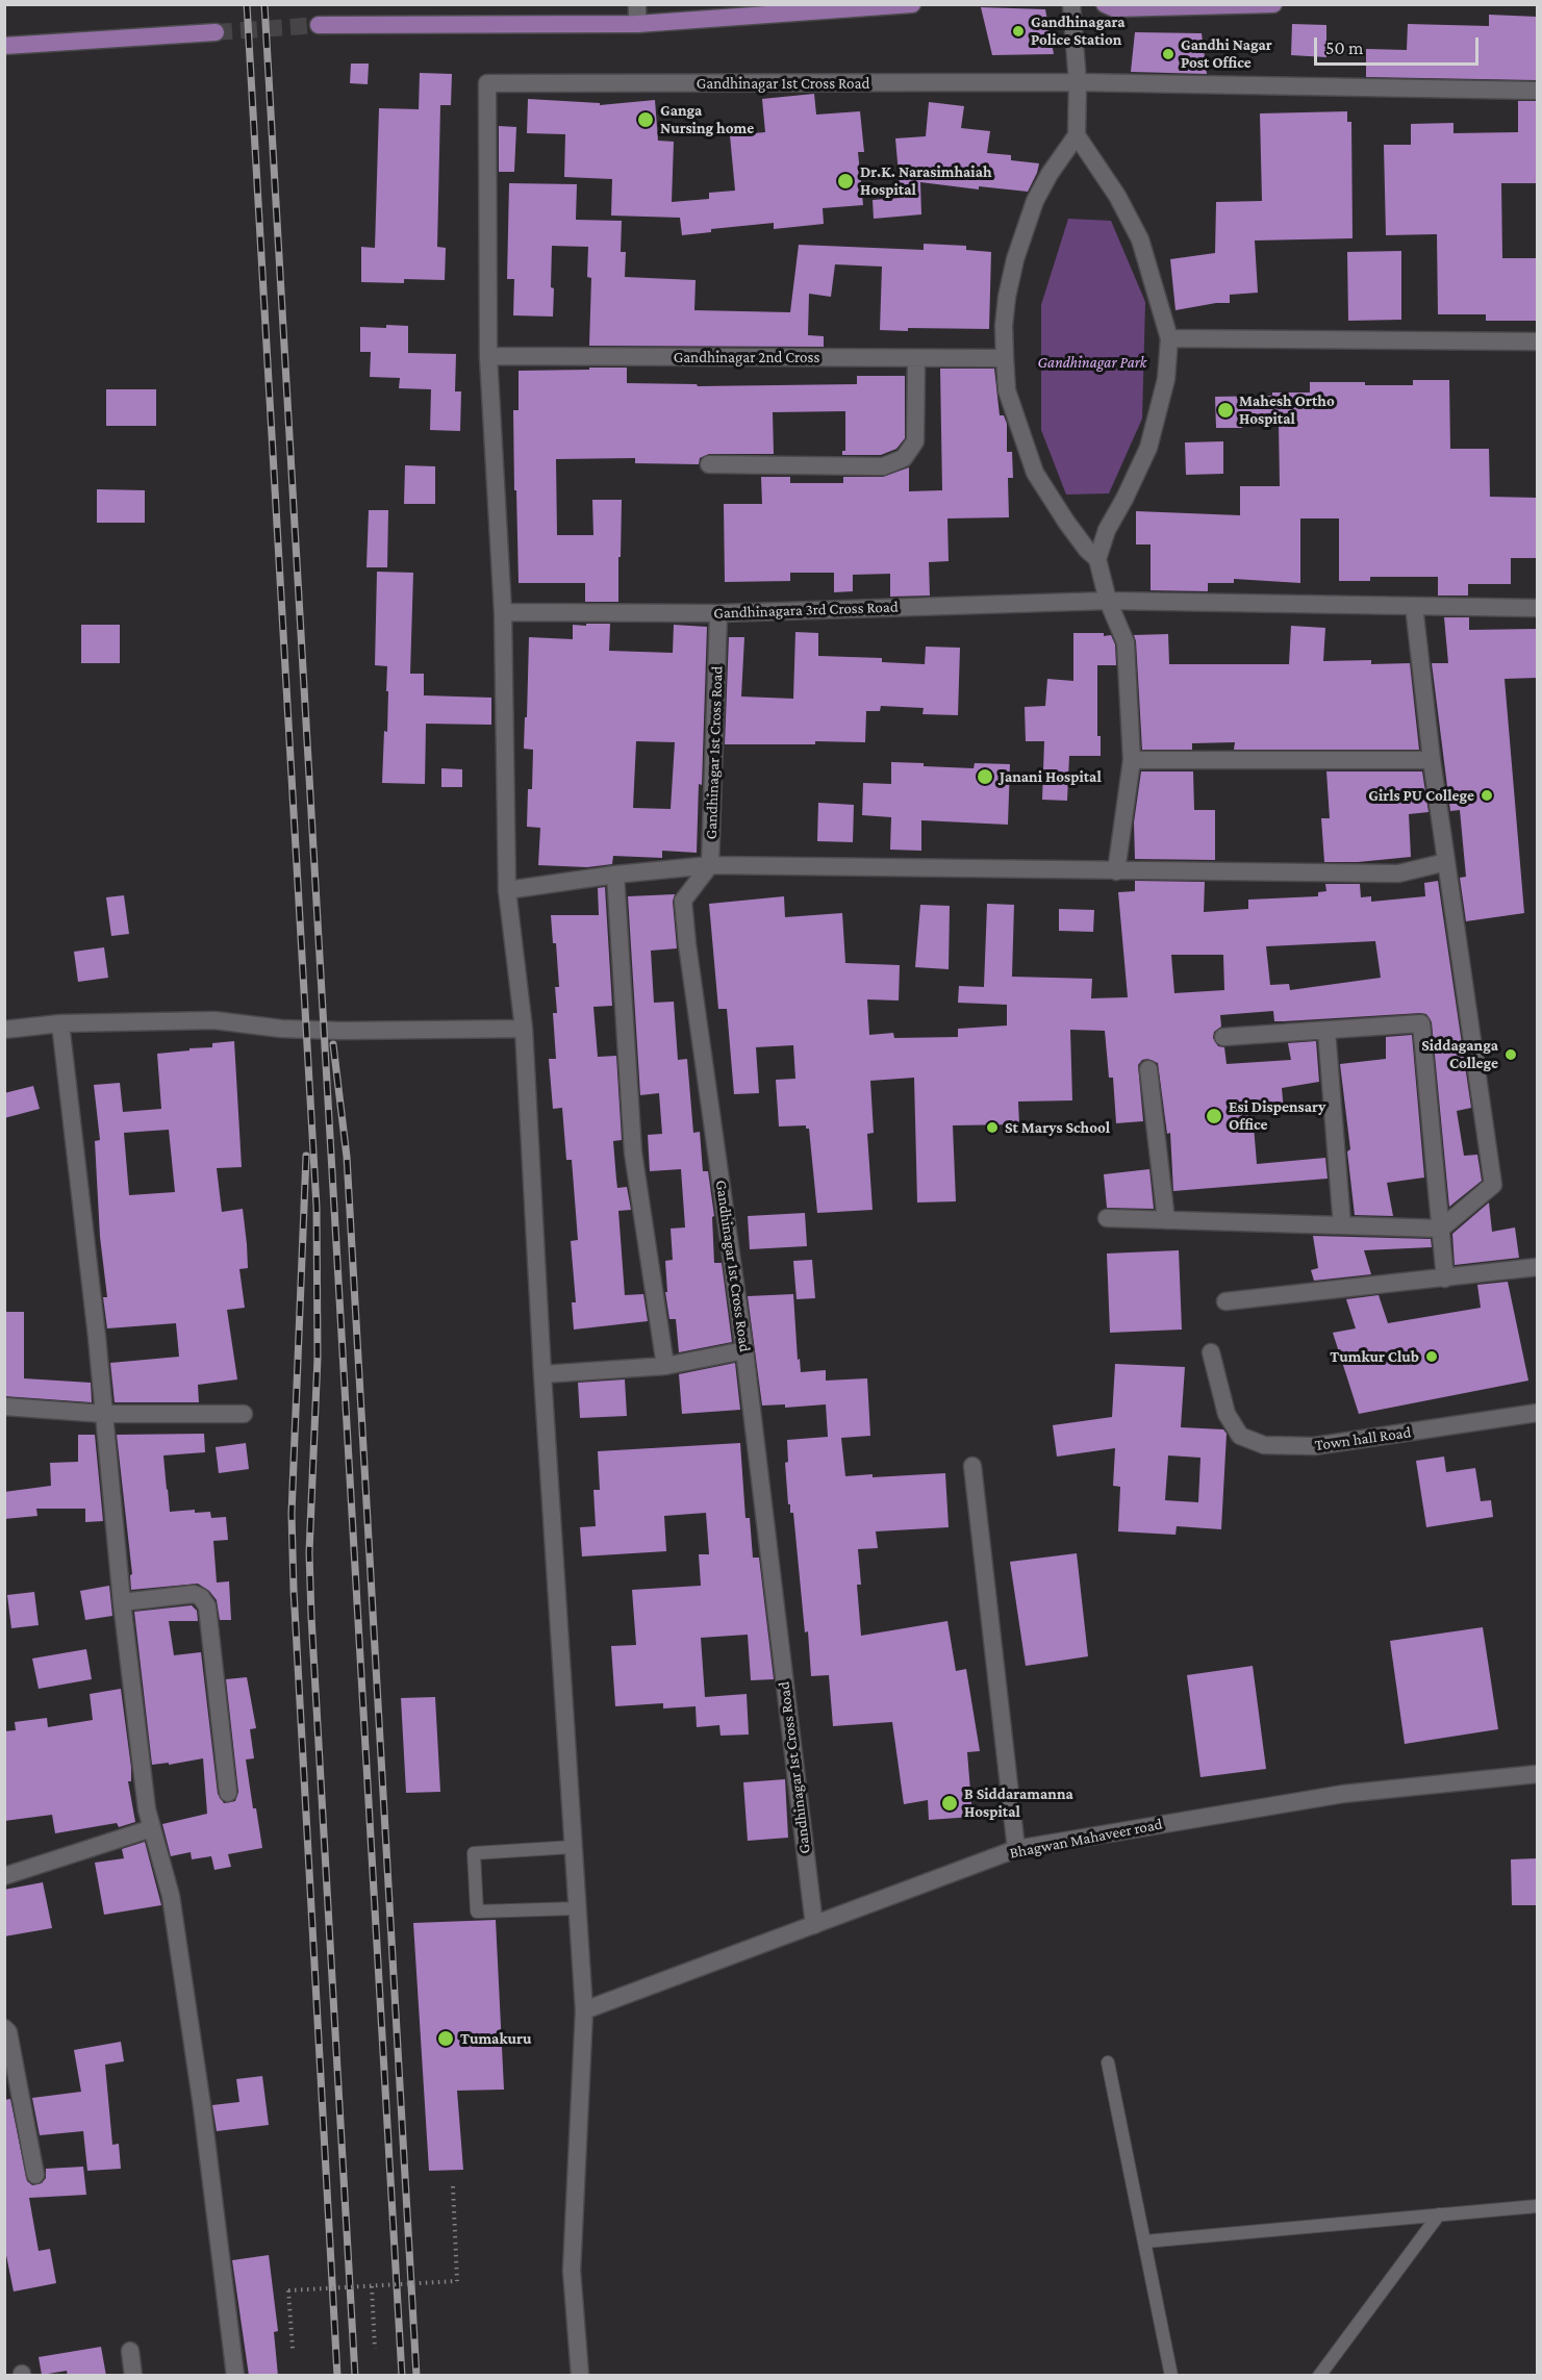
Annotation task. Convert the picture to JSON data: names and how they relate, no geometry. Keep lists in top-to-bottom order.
{
  "streets": {
    "street": [
      "Gandhinagar 1st Cross Road",
      "Gandhinagar 2nd Cross",
      "Gandhinagara 3rd Cross Road",
      "Town hall Road",
      "Bhagwan Mahaveer road"
    ]
  },
  "crossings": [
    ["Gandhinagar 1st Cross Road", "Gandhinagar 2nd Cross"],
    ["Gandhinagar 1st Cross Road", "Gandhinagara 3rd Cross Road"],
    ["Gandhinagar 1st Cross Road", "Bhagwan Mahaveer road"]
  ],
  "parks": ["Gandhinagar Park"],
  "places": [
    "Gandhinagara Police Station",
    "Gandhi Nagar Post Office",
    "Ganga Nursing home",
    "Dr.K. Narasimhaiah Hospital",
    "Mahesh Ortho Hospital",
    "Janani Hospital",
    "Girls PU College",
    "Siddaganga College",
    "Esi Dispensary Office",
    "St Marys School",
    "Tumkur Club",
    "B Siddaramanna Hospital",
    "Tumakuru"
  ],
  "scale_bar": "50 m"
}
